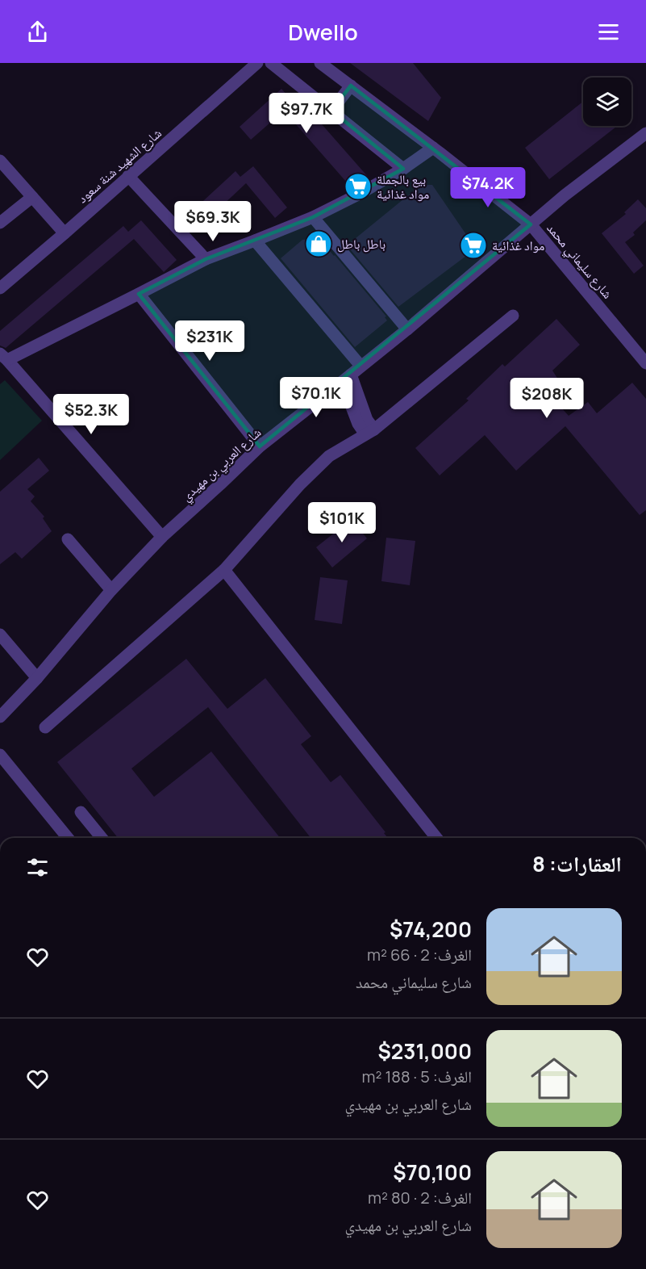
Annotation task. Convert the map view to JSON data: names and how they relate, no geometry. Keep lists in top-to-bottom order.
{
  "streets": {
    "street": ["شارع الشهيد شنة سعود", "شارع سليماني محمد", "شارع العربي بن مهيدي"]
  },
  "crossings": [
    ["شارع سليماني محمد", "شارع العربي بن مهيدي"]
  ],
  "places": {
    "supermarket": ["بيع بالجملة مواد غذائية", "مواد غذائية"],
    "shop": ["باطل باطل"]
  },
  "page": {
    "header": "Dwello",
    "price": [
      "$97.7K",
      "$74.2K",
      "$69.3K",
      "$231K",
      "$70.1K",
      "$208K",
      "$52.3K",
      "$101K"
    ],
    "heading": "العقارات: 8",
    "list": [
      {
        "name": "$74,200",
        "note": "الغرف: 2 · 66 m² · شارع سليماني محمد"
      },
      {
        "name": "$231,000",
        "note": "الغرف: 5 · 188 m² · شارع العربي بن مهيدي"
      },
      {
        "name": "$70,100",
        "note": "الغرف: 2 · 80 m² · شارع العربي بن مهيدي"
      }
    ]
  }
}
